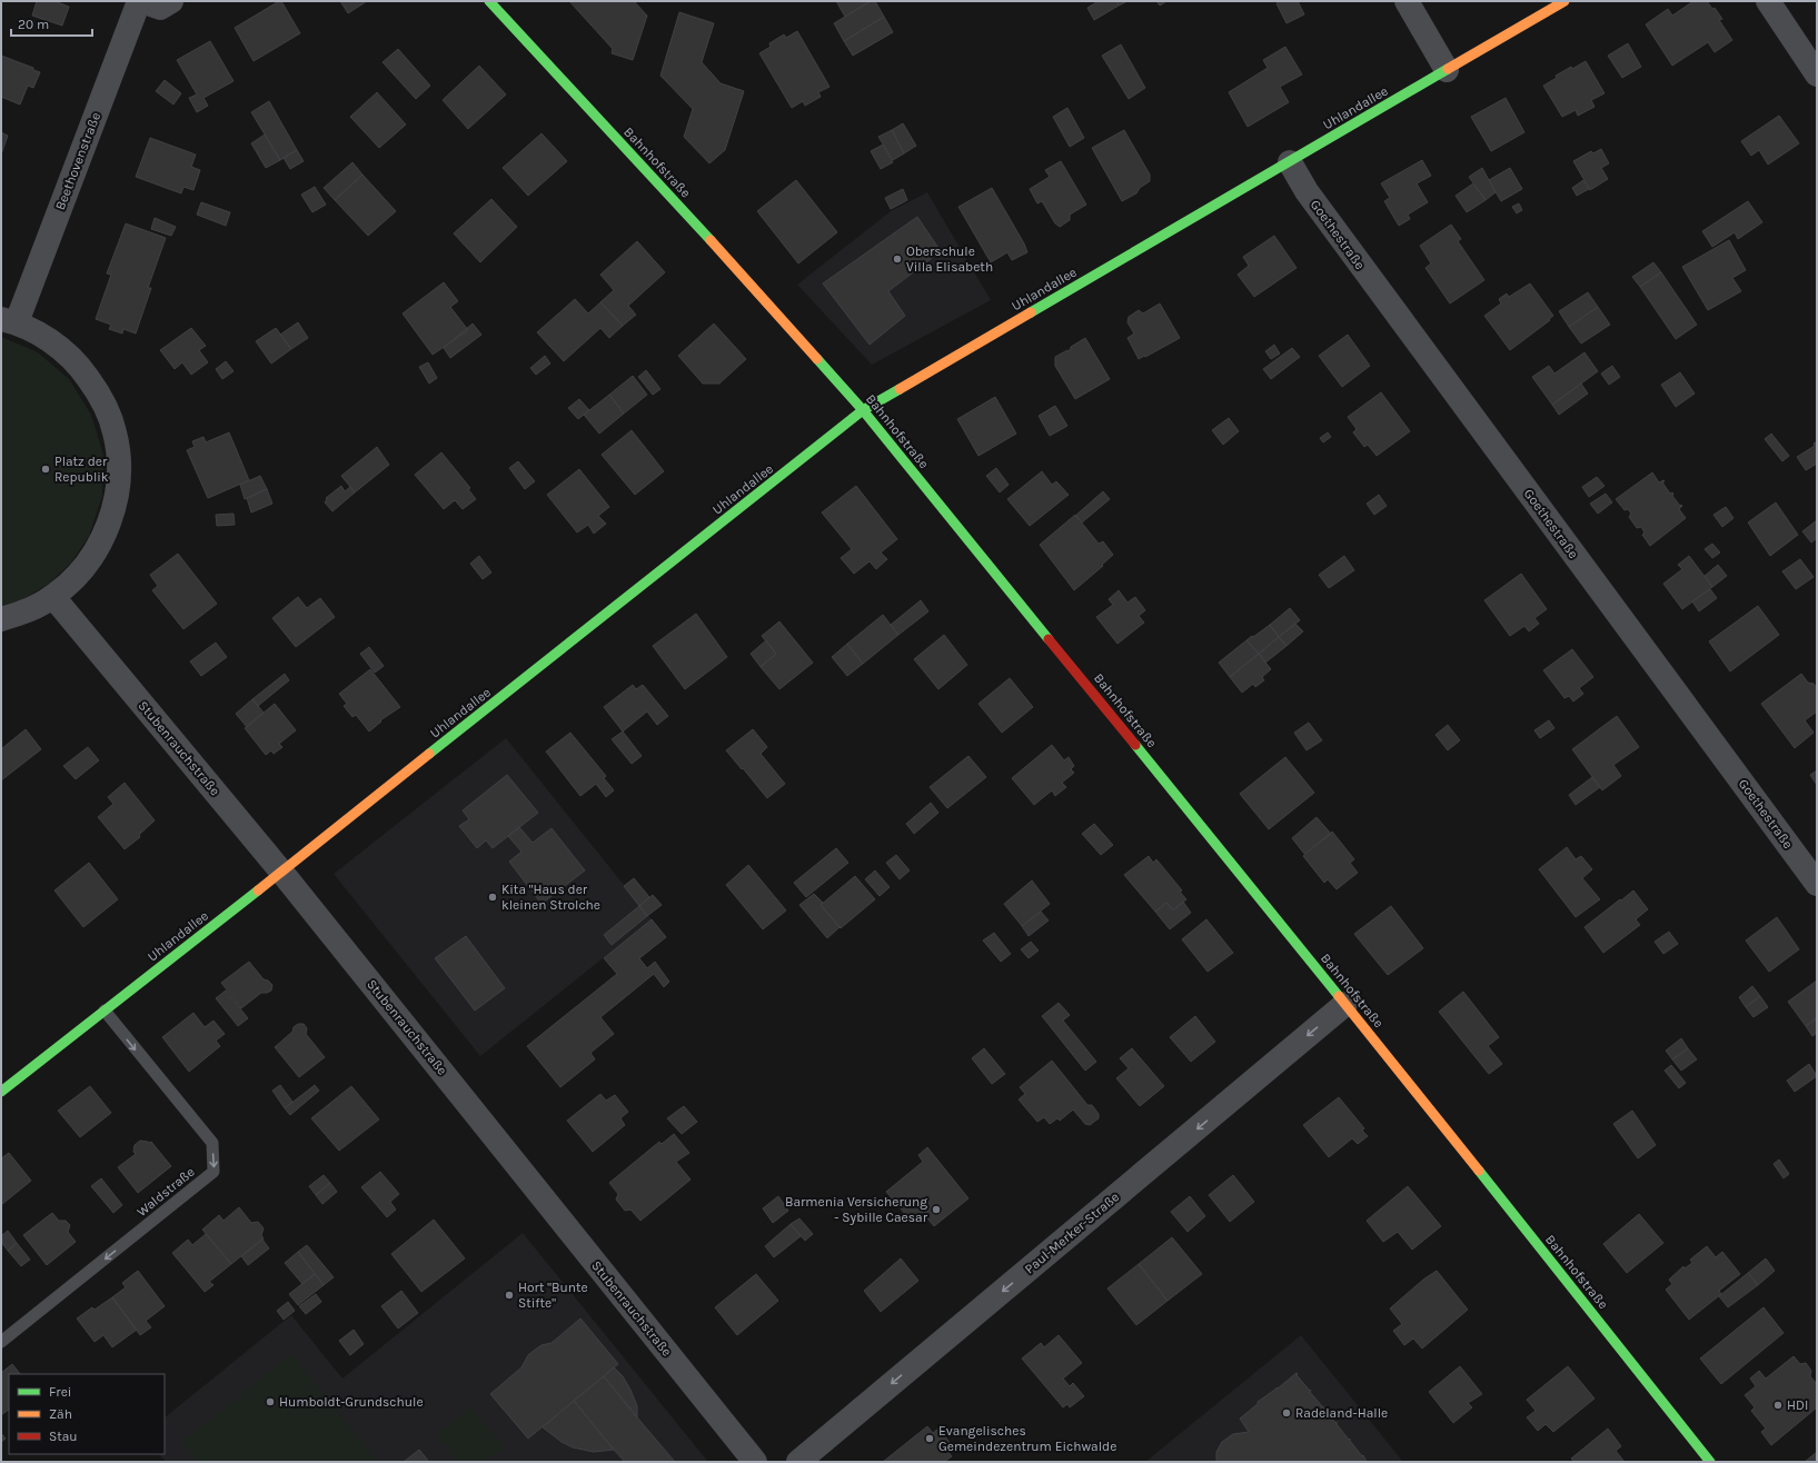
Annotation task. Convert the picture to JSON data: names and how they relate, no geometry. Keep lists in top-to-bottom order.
{
  "streets": {
    "street": [
      "Uhlandallee",
      "Beethovenstraße",
      "Bahnhofstraße",
      "Goethestraße",
      "Stubenrauchstraße",
      "Paul-Merker-Straße"
    ],
    "lane": ["Waldstraße"]
  },
  "crossings": [
    ["Uhlandallee", "Bahnhofstraße"],
    ["Uhlandallee", "Goethestraße"],
    ["Uhlandallee", "Stubenrauchstraße"],
    ["Uhlandallee", "Waldstraße"],
    ["Bahnhofstraße", "Paul-Merker-Straße"]
  ],
  "one_way": ["Paul-Merker-Straße"],
  "places": [
    "Oberschule Villa Elisabeth",
    "Platz der Republik",
    "Kita \"Haus der kleinen Strolche",
    "Barmenia Versicherung - Sybille Caesar",
    "Hort \"Bunte Stifte\"",
    "Humboldt-Grundschule",
    "HDI",
    "Radeland-Halle",
    "Evangelisches Gemeindezentrum Eichwalde"
  ],
  "legend": ["Frei", "Zäh", "Stau"],
  "scale_bar": "20 m"
}
